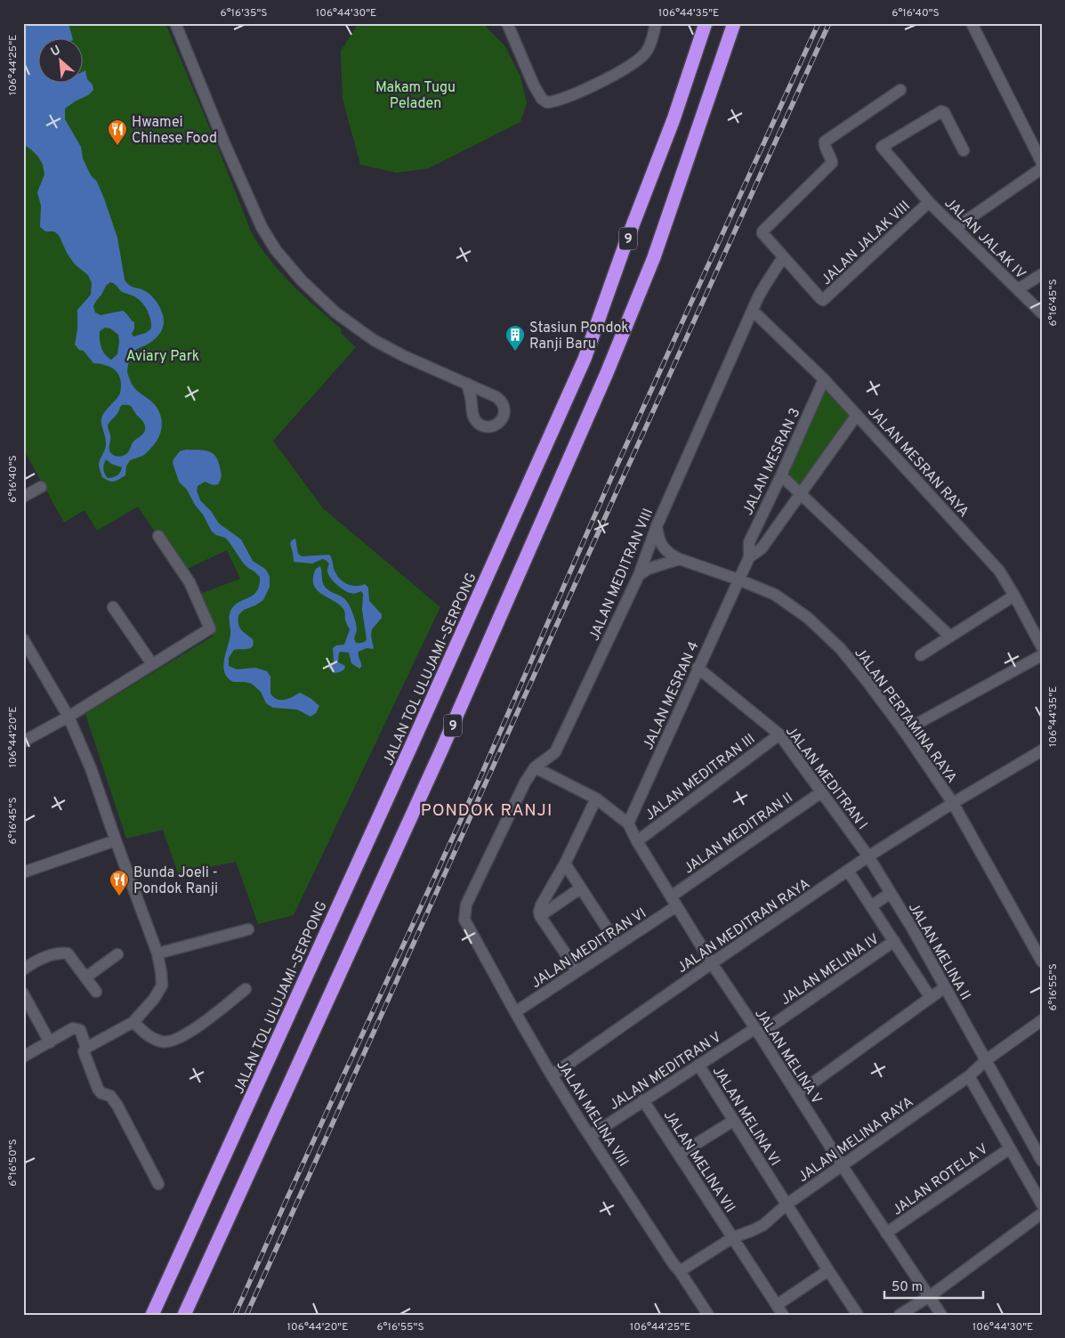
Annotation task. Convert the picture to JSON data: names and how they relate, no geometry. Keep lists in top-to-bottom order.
{
  "streets": {
    "highway": ["9", "JALAN TOL ULUJAMI–SERPONG"],
    "street": [
      "JALAN JALAK IV",
      "JALAN JALAK VIII",
      "JALAN MESRAN 3",
      "JALAN MESRAN RAYA",
      "JALAN MEDITRAN VIII",
      "JALAN MESRAN 4",
      "JALAN PERTAMINA RAYA",
      "JALAN MEDITRAN III",
      "JALAN MEDITRAN I",
      "JALAN MEDITRAN II",
      "JALAN MEDITRAN RAYA",
      "JALAN MEDITRAN VI",
      "JALAN MELINA II",
      "JALAN MELINA IV",
      "JALAN MELINA V",
      "JALAN MEDITRAN V",
      "JALAN MELINA VIII",
      "JALAN MELINA VI",
      "JALAN MELINA RAYA",
      "JALAN MELINA VII",
      "JALAN ROTELA V"
    ]
  },
  "crossings": [
    ["JALAN JALAK IV", "JALAN JALAK VIII"],
    ["JALAN JALAK VIII", "JALAN MEDITRAN VIII"],
    ["JALAN MESRAN 3", "JALAN MESRAN RAYA"],
    ["JALAN MESRAN 3", "JALAN MESRAN 4"],
    ["JALAN MESRAN 3", "JALAN PERTAMINA RAYA"],
    ["JALAN MESRAN RAYA", "JALAN MEDITRAN VIII"],
    ["JALAN MEDITRAN VIII", "JALAN PERTAMINA RAYA"],
    ["JALAN MEDITRAN VIII", "JALAN MELINA VIII"],
    ["JALAN MESRAN 4", "JALAN PERTAMINA RAYA"],
    ["JALAN MESRAN 4", "JALAN MEDITRAN I"],
    ["JALAN MESRAN 4", "JALAN MELINA V"],
    ["JALAN PERTAMINA RAYA", "JALAN MEDITRAN RAYA"],
    ["JALAN MEDITRAN III", "JALAN MEDITRAN I"],
    ["JALAN MEDITRAN III", "JALAN MELINA V"],
    ["JALAN MEDITRAN I", "JALAN MEDITRAN II"],
    ["JALAN MEDITRAN I", "JALAN MEDITRAN RAYA"],
    ["JALAN MEDITRAN I", "JALAN MELINA II"],
    ["JALAN MEDITRAN II", "JALAN MEDITRAN VI"],
    ["JALAN MEDITRAN II", "JALAN MELINA V"],
    ["JALAN MEDITRAN RAYA", "JALAN MELINA II"],
    ["JALAN MEDITRAN RAYA", "JALAN MELINA V"],
    ["JALAN MEDITRAN RAYA", "JALAN MELINA VIII"],
    ["JALAN MEDITRAN VI", "JALAN MELINA V"],
    ["JALAN MEDITRAN VI", "JALAN MELINA VIII"],
    ["JALAN MELINA II", "JALAN MELINA RAYA"],
    ["JALAN MELINA IV", "JALAN MELINA V"],
    ["JALAN MELINA IV", "JALAN MEDITRAN V"],
    ["JALAN MELINA V", "JALAN MEDITRAN V"],
    ["JALAN MELINA V", "JALAN MELINA RAYA"],
    ["JALAN MELINA V", "JALAN ROTELA V"],
    ["JALAN MEDITRAN V", "JALAN MELINA VIII"],
    ["JALAN MEDITRAN V", "JALAN MELINA VI"],
    ["JALAN MEDITRAN V", "JALAN MELINA VII"],
    ["JALAN MELINA VIII", "JALAN MELINA RAYA"],
    ["JALAN MELINA VI", "JALAN MELINA RAYA"],
    ["JALAN MELINA RAYA", "JALAN MELINA VII"]
  ],
  "districts": ["PONDOK RANJI"],
  "parks": ["Makam Tugu Peladen", "Aviary Park"],
  "places": {
    "restaurant": ["Hwamei Chinese Food", "Bunda Joeli - Pondok Ranji"],
    "building": ["Stasiun Pondok Ranji Baru"]
  },
  "scale_bar": "50 m",
  "north": "top left",
  "coordinates": [
    "6°16'35\"S",
    "106°44'30\"E",
    "106°44'35\"E",
    "6°16'40\"S",
    "106°44'25\"E",
    "6°16'45\"S",
    "106°44'20\"E",
    "6°16'55\"S",
    "6°16'50\"S"
  ]
}
